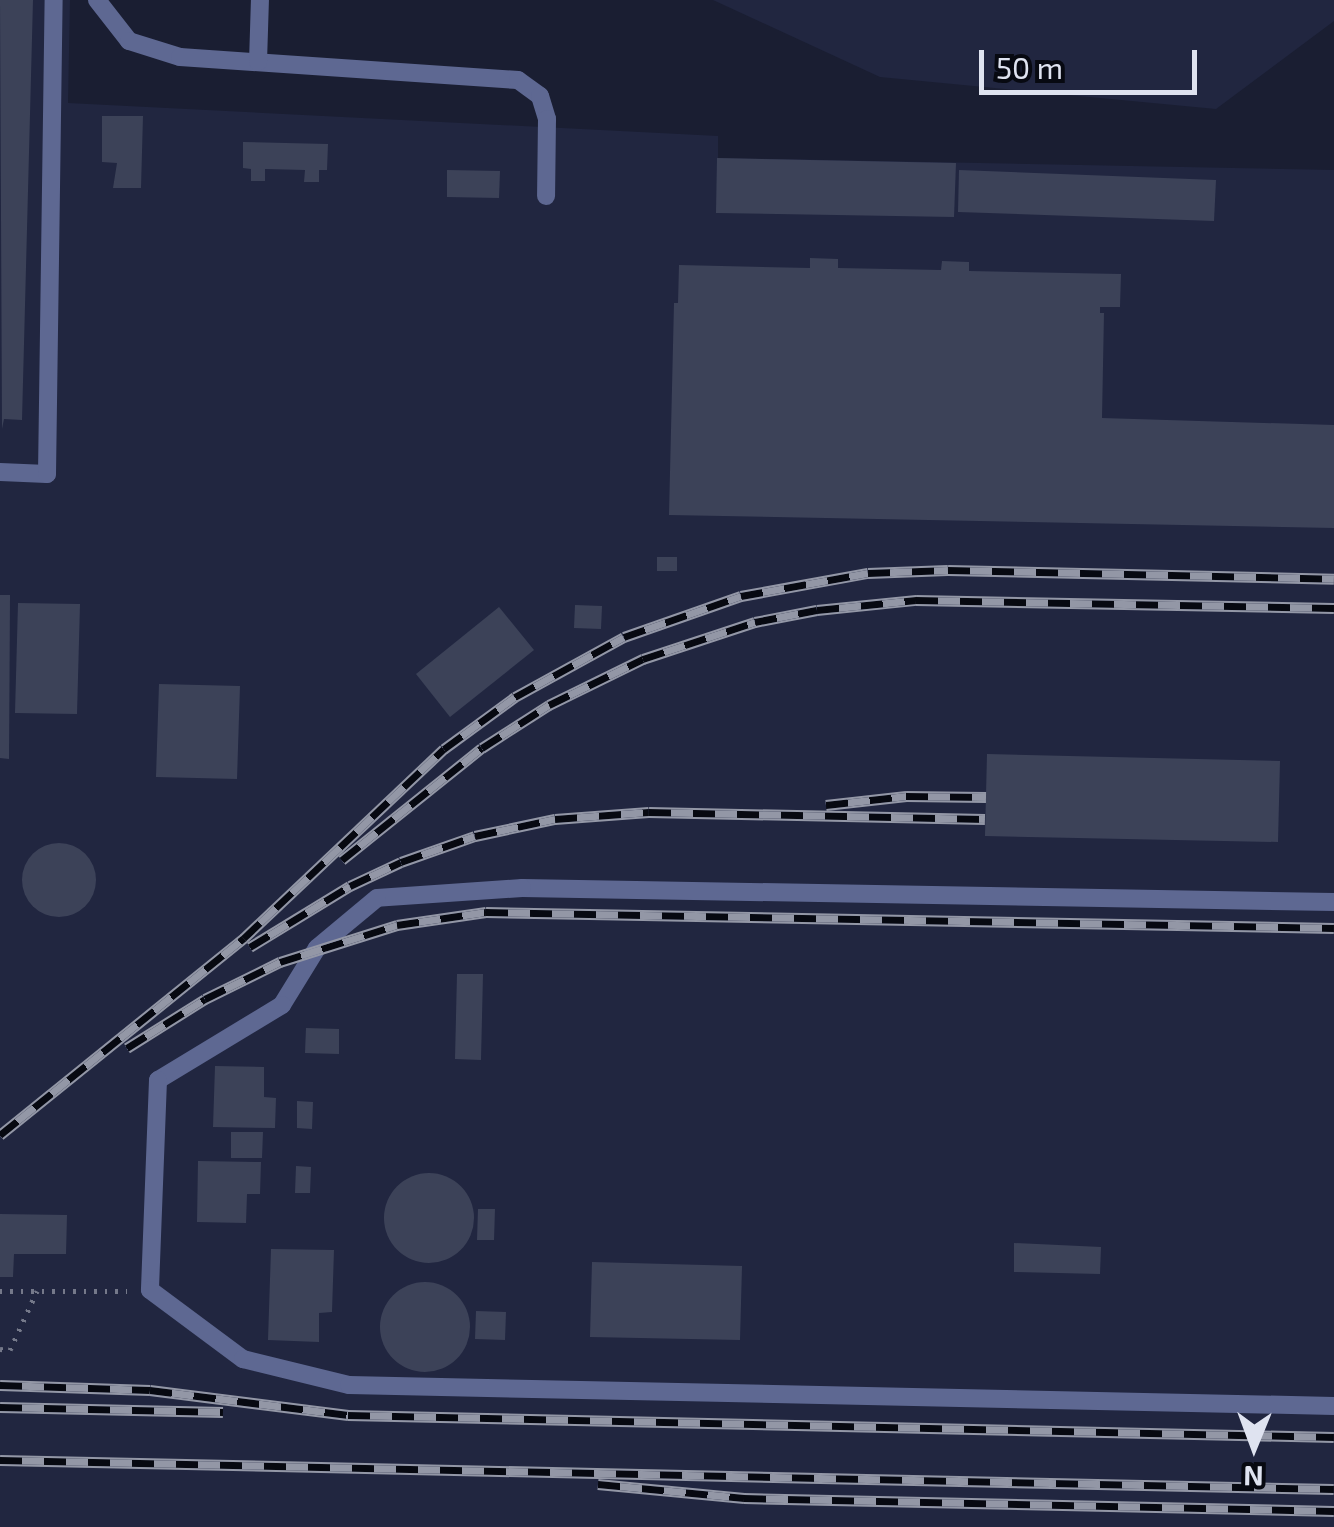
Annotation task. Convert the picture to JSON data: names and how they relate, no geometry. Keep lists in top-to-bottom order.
{
  "scale_bar": "50 m",
  "north": "bottom"
}
